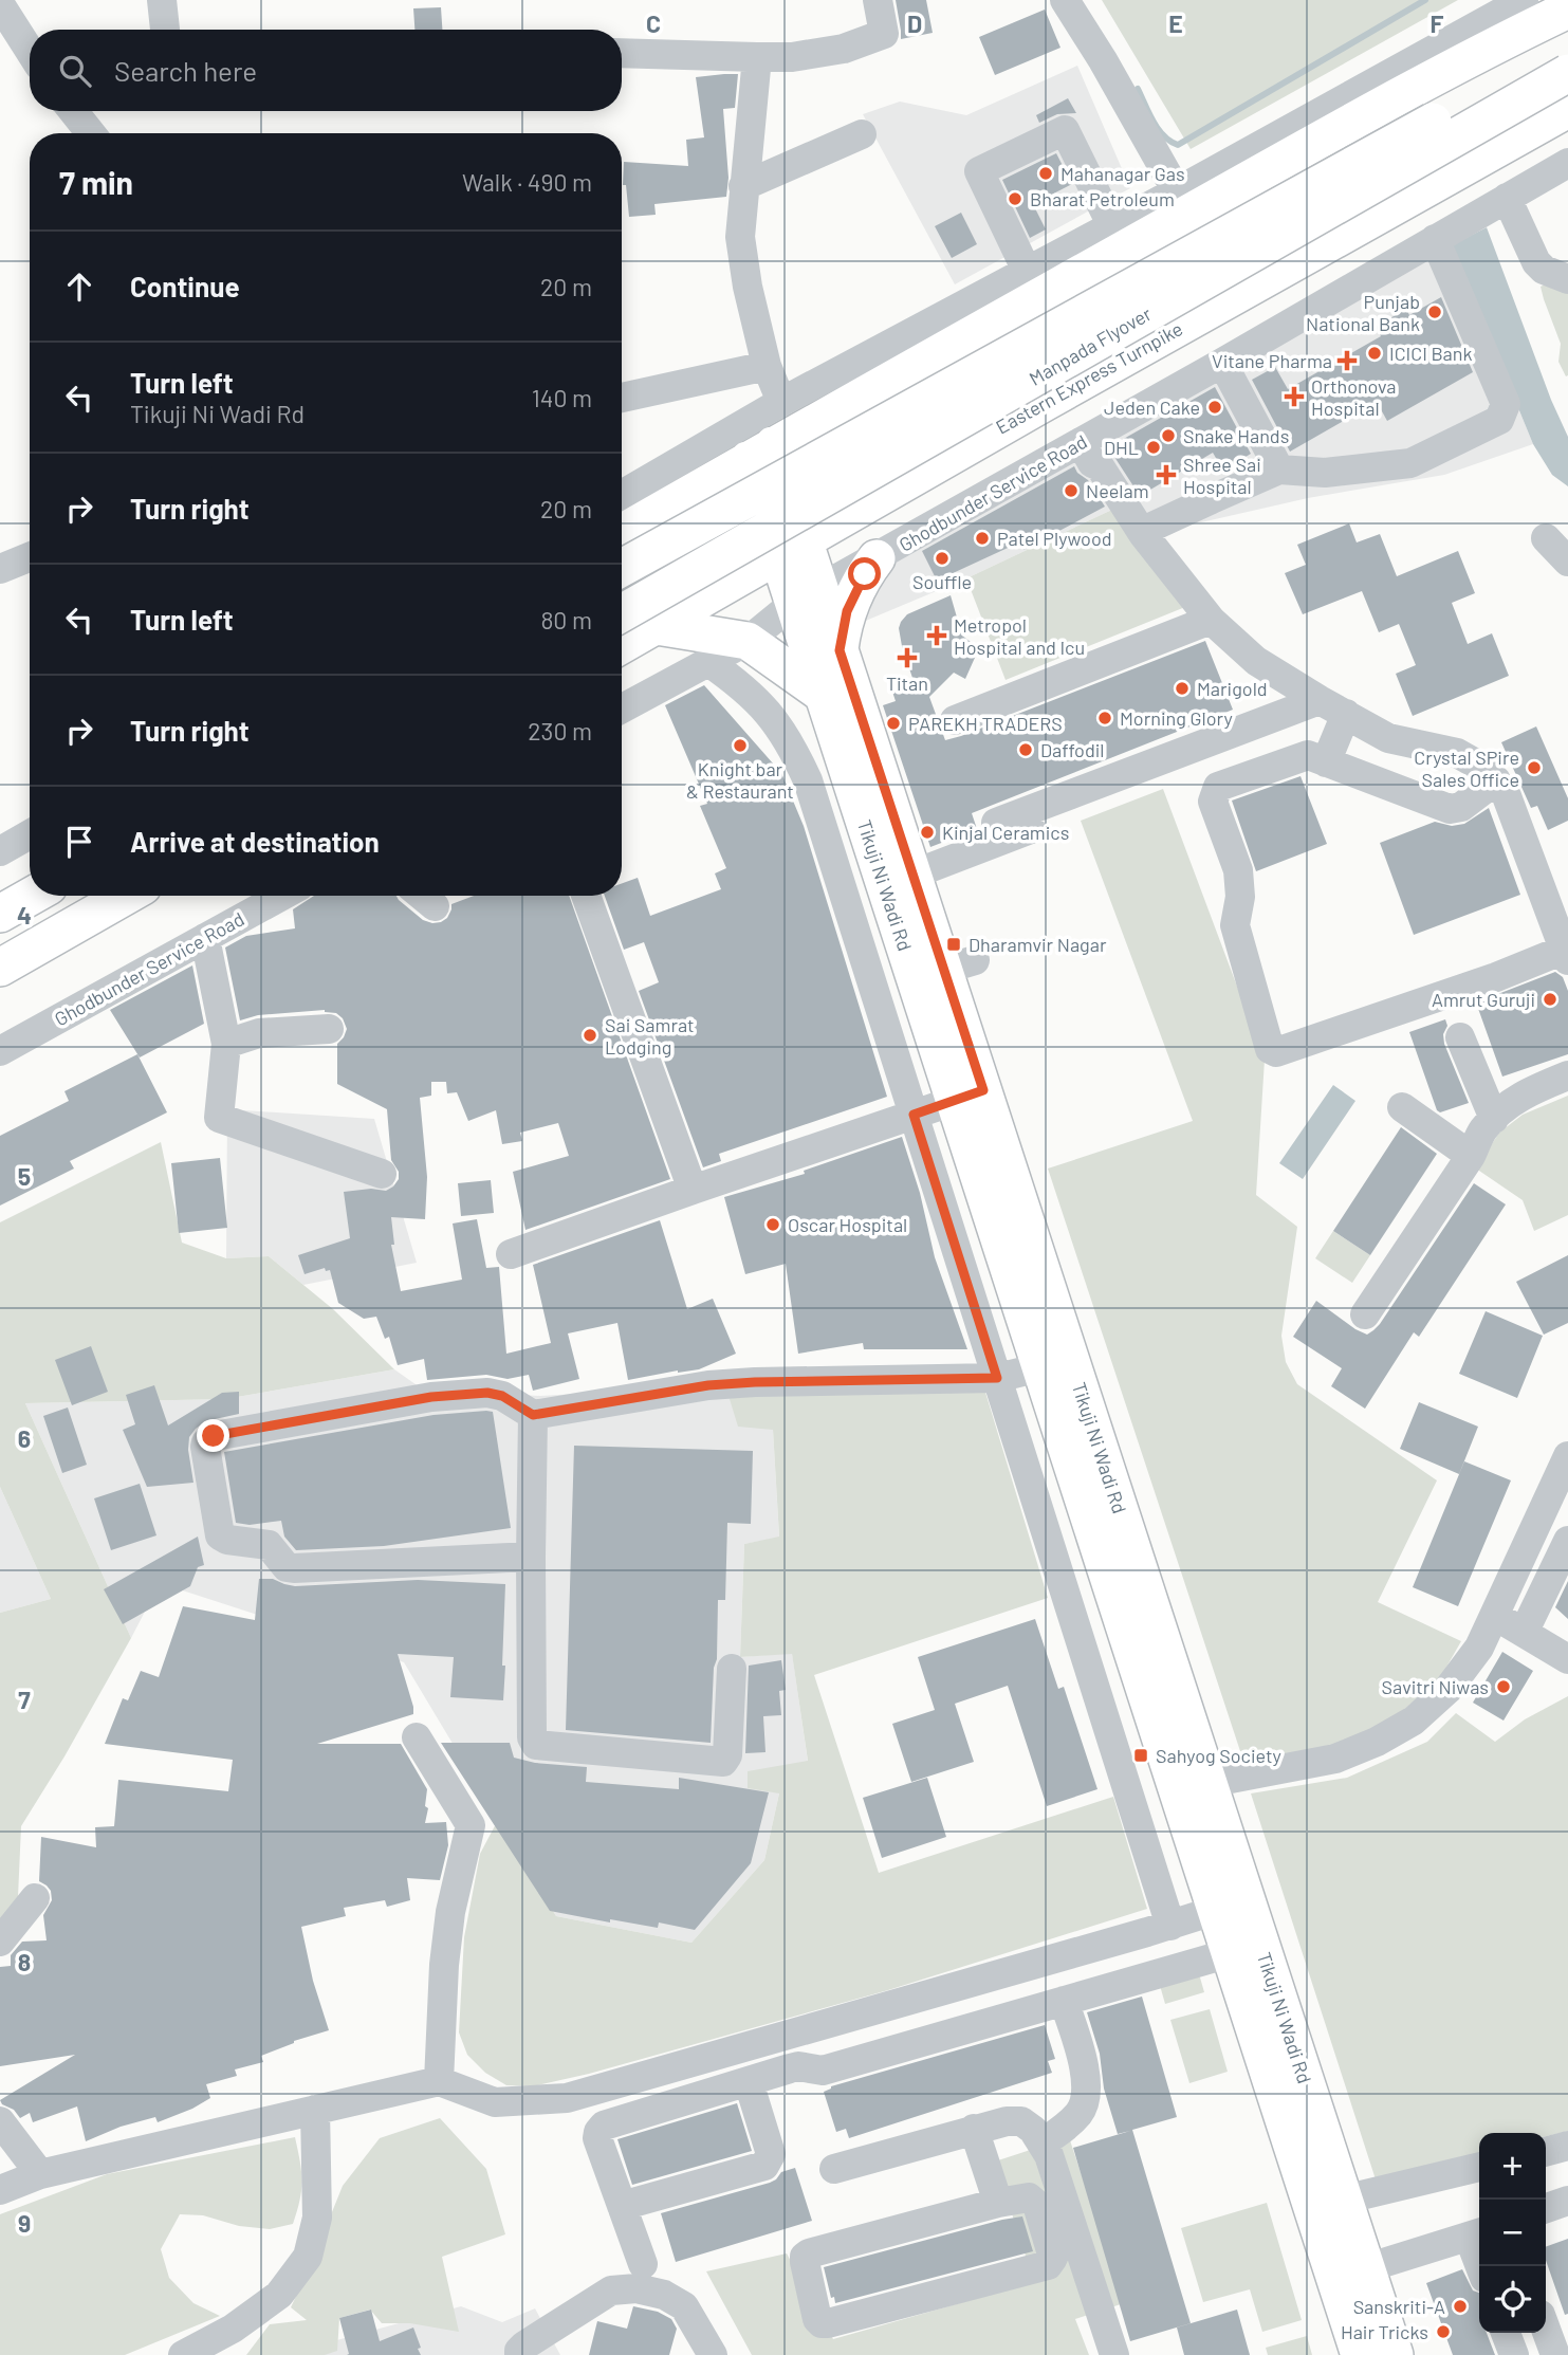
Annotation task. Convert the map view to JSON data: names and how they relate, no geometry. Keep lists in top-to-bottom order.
{
  "streets": {
    "main road": ["Manpada Flyover", "Eastern Express Turnpike", "Tikuji Ni Wadi Rd"],
    "street": ["Ghodbunder Service Road"]
  },
  "crossings": [
    ["Eastern Express Turnpike", "Tikuji Ni Wadi Rd"],
    ["Ghodbunder Service Road", "Tikuji Ni Wadi Rd"]
  ],
  "places": {
    "other": [
      "Mahanagar Gas",
      "Bharat Petroleum",
      "Punjab National Bank",
      "ICICI Bank",
      "Jeden Cake",
      "Snake Hands",
      "DHL",
      "Neelam",
      "Patel Plywood",
      "Souffle",
      "Marigold",
      "Morning Glory",
      "PAREKH TRADERS",
      "Knight bar & Restaurant",
      "Daffodil",
      "Crystal SPire Sales Office",
      "Kinjal Ceramics",
      "Amrut Guruji",
      "Sai Samrat Lodging",
      "Oscar Hospital",
      "Savitri Niwas",
      "Sanskriti-A",
      "Hair Tricks"
    ],
    "health": [
      "Vitane Pharma",
      "Orthonova Hospital",
      "Shree Sai Hospital",
      "Metropol Hospital and Icu",
      "Titan"
    ],
    "transit": ["Dharamvir Nagar", "Sahyog Society"]
  },
  "page": {
    "search": "Search here",
    "heading": ["7 min", "Walk · 490 m"],
    "list": [
      ["Continue", "20 m"],
      ["Turn left", "Tikuji Ni Wadi Rd", "140 m"],
      ["Turn right", "20 m"],
      ["Turn left", "80 m"],
      ["Turn right", "230 m"],
      "Arrive at destination"
    ],
    "map_buttons": ["+", "−"]
  },
  "grid": {
    "columns": [
      "C",
      "D",
      "E",
      "F"
    ],
    "rows": [
      "4",
      "5",
      "6",
      "7",
      "8",
      "9"
    ]
  }
}
